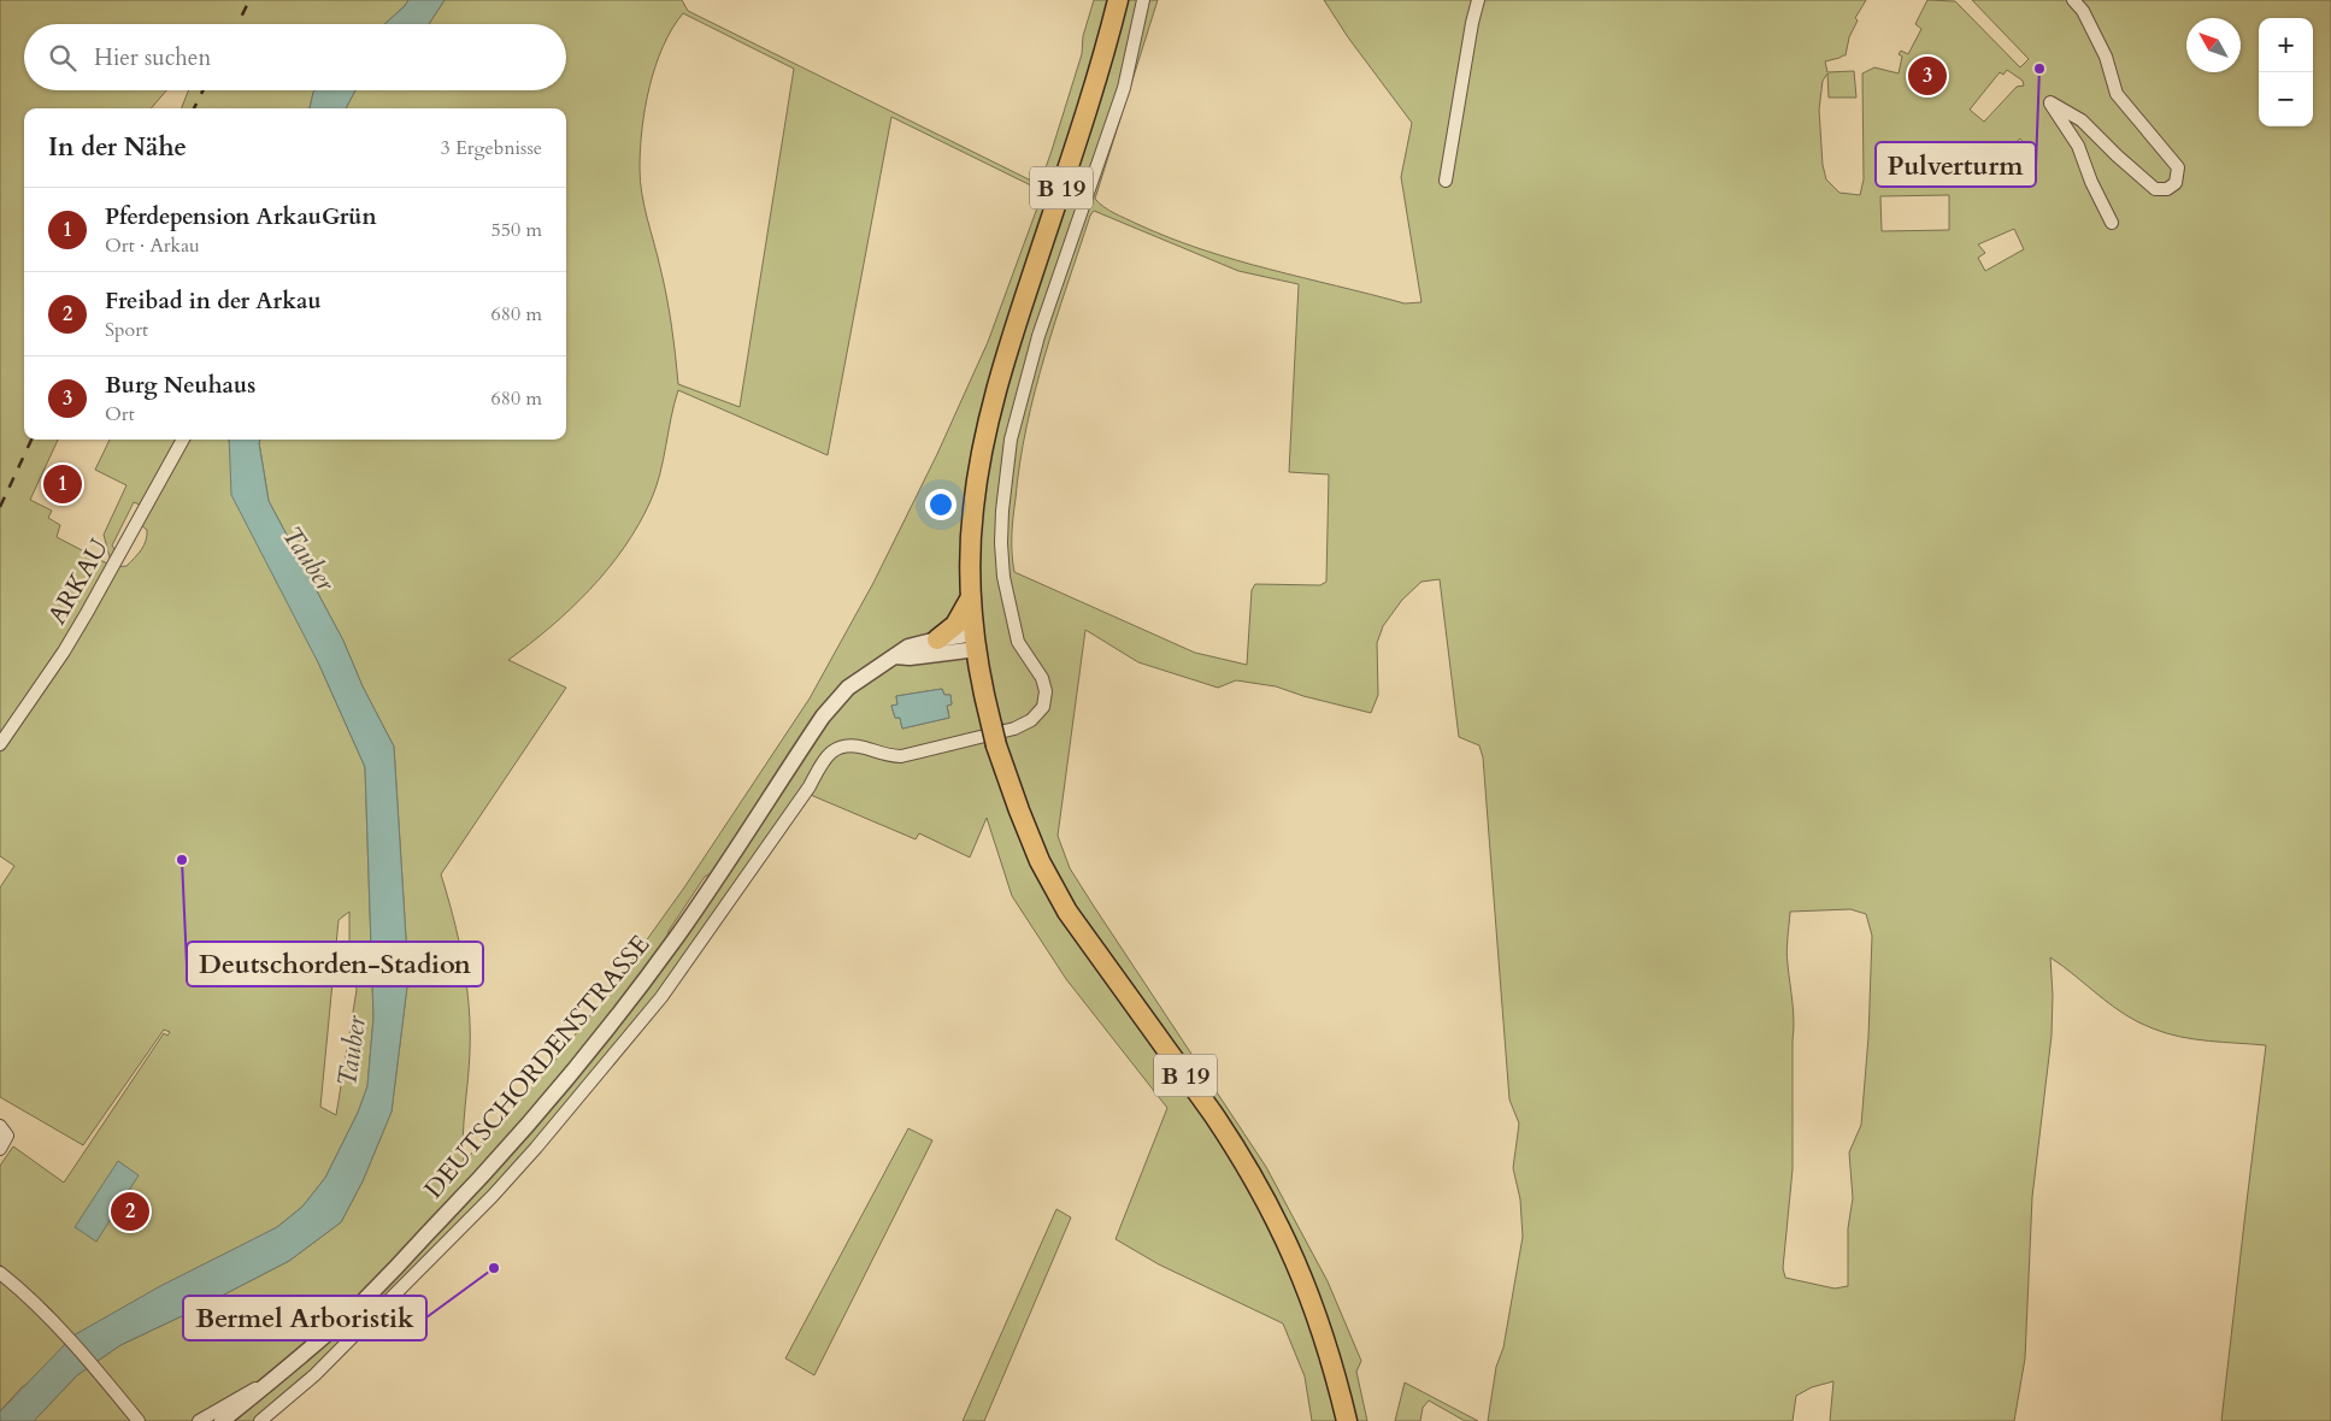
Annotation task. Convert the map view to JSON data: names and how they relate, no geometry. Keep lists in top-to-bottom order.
{
  "streets": {
    "main road": ["B 19"],
    "street": ["ARKAU", "DEUTSCHORDENSTRASSE"]
  },
  "crossings": [
    ["B 19", "DEUTSCHORDENSTRASSE"]
  ],
  "water": ["Tauber"],
  "places": ["Pulverturm", "Deutschorden-Stadion", "Bermel Arboristik"],
  "north": "top left",
  "page": {
    "map_buttons": ["+", "−"],
    "search": "Hier suchen",
    "pins": ["3", "1", "2"],
    "heading": ["In der Nähe", "3 Ergebnisse"],
    "list": [
      {
        "mark": "1",
        "name": "Pferdepension ArkauGrün",
        "note": "Ort · Arkau",
        "value": "550 m"
      },
      {
        "mark": "2",
        "name": "Freibad in der Arkau",
        "note": "Sport",
        "value": "680 m"
      },
      {
        "mark": "3",
        "name": "Burg Neuhaus",
        "note": "Ort",
        "value": "680 m"
      }
    ]
  }
}
